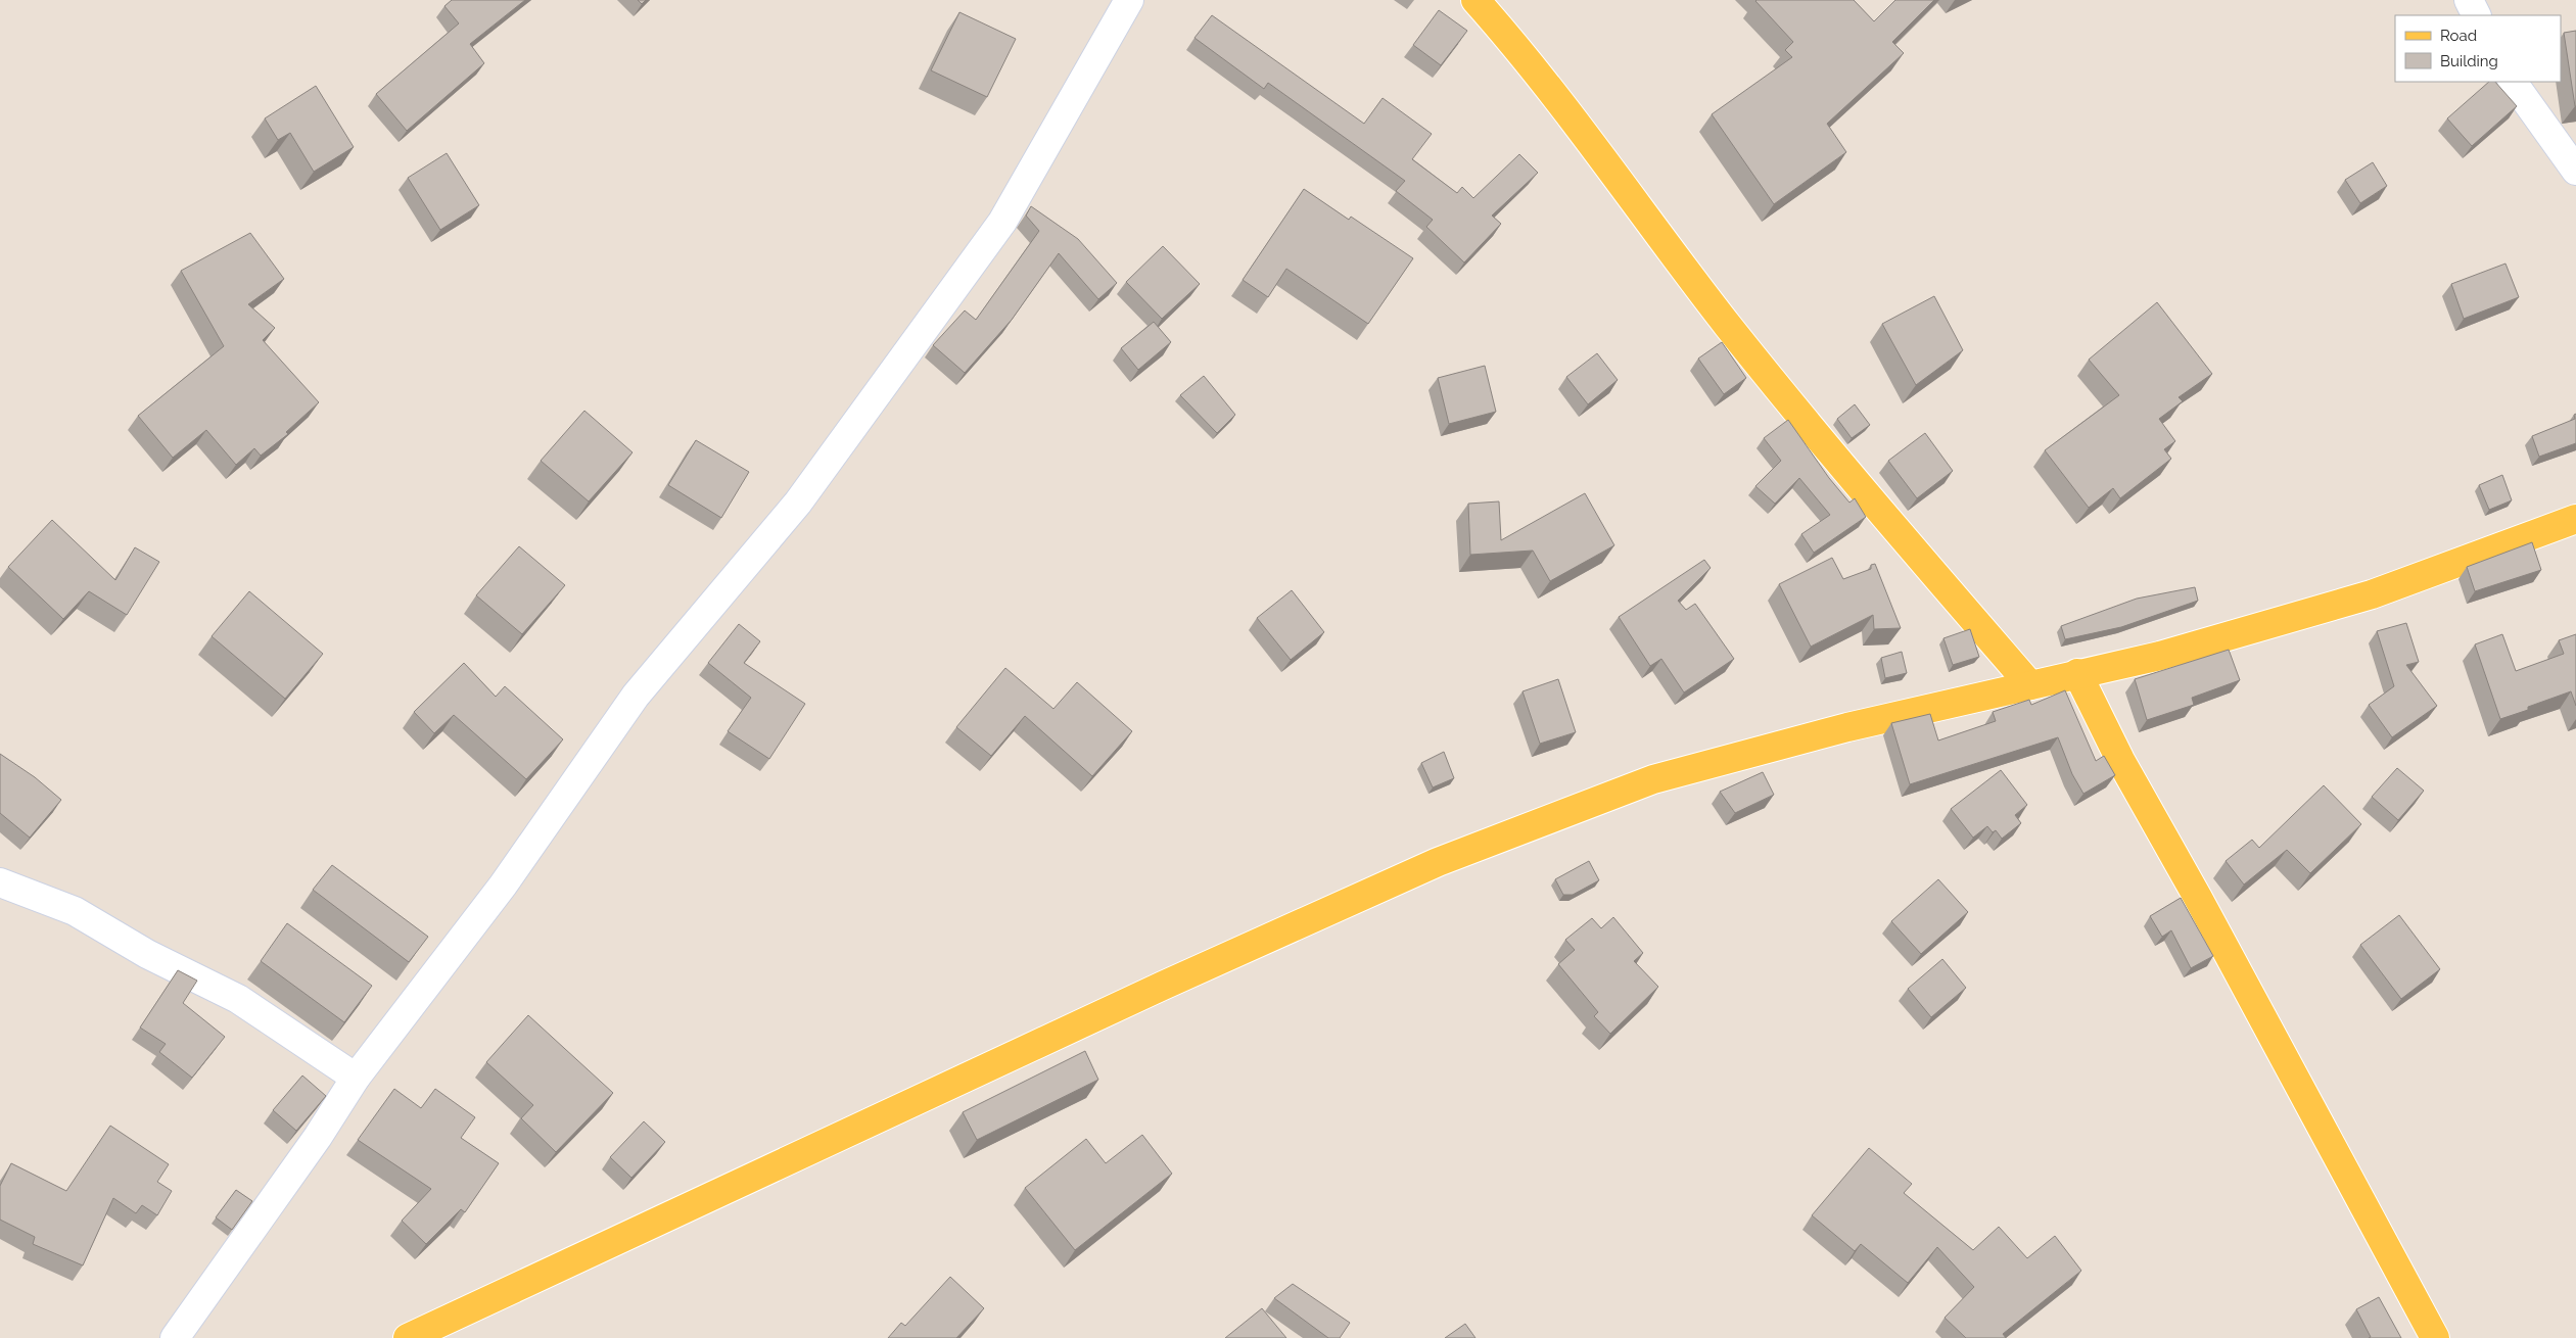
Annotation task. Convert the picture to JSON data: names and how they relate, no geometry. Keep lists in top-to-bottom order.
{
  "legend": ["Road", "Building"]
}
